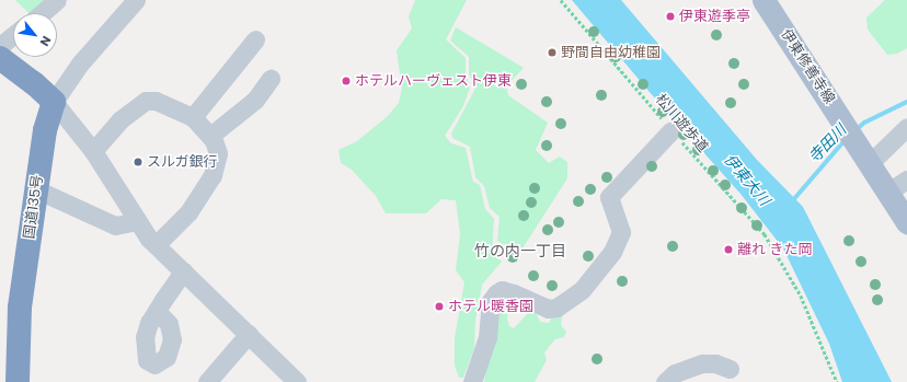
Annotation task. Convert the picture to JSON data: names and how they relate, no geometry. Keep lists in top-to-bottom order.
{
  "streets": {
    "highway": ["国道135号"],
    "main road": ["伊東修善寺線"],
    "path": ["松川遊歩道"]
  },
  "districts": ["竹の内一丁目"],
  "water": ["寺田川", "伊東大川"],
  "places": [
    "伊東遊季亭",
    "野間自由幼稚園",
    "ホテルハーヴェスト伊東",
    "スルガ銀行",
    "離れ きた岡",
    "ホテル暖香園"
  ],
  "north": "bottom right"
}
